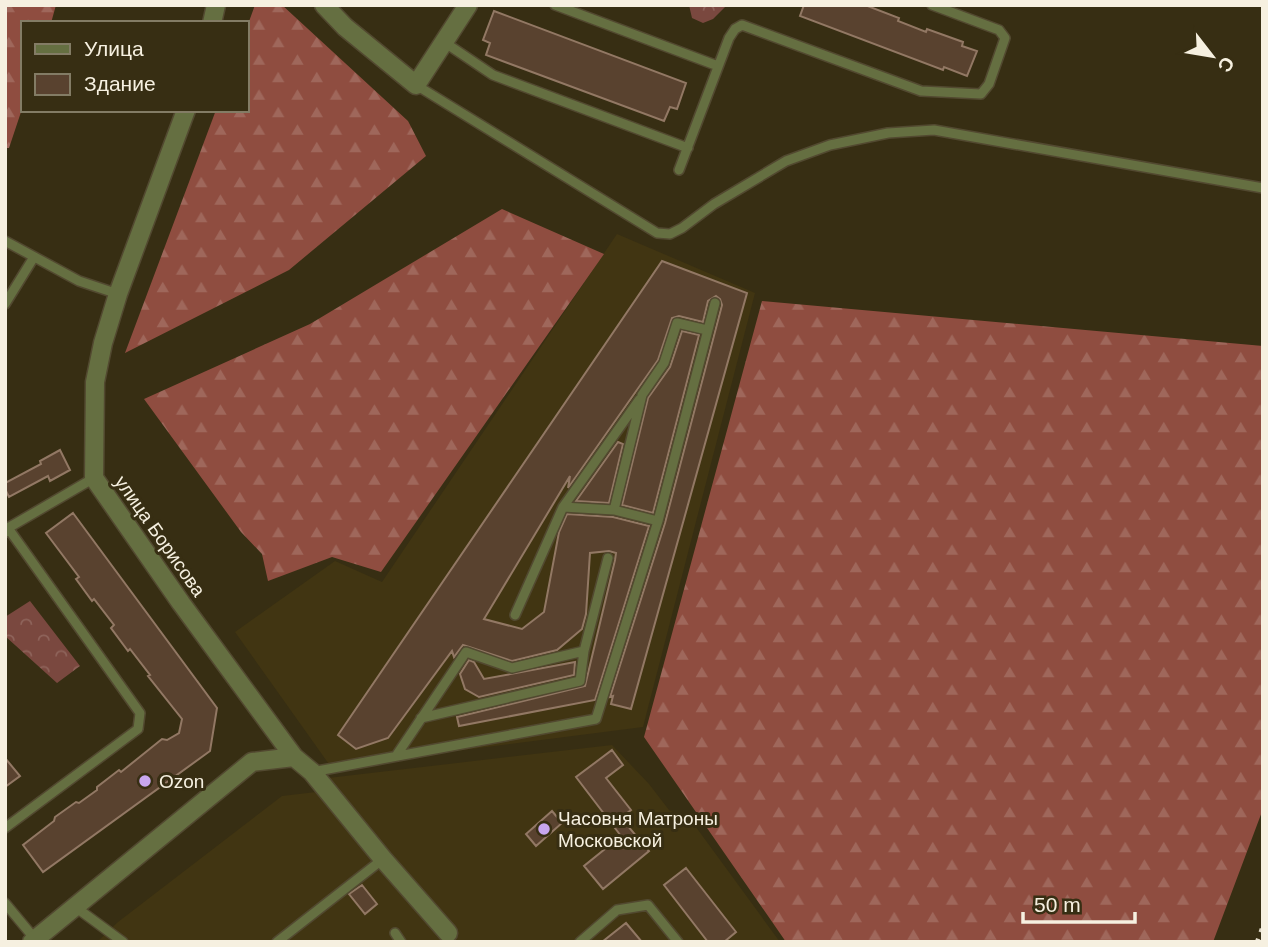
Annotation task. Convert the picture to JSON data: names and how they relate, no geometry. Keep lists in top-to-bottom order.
{
  "streets": {
    "street": ["улица Борисова"]
  },
  "places": ["Ozon", "Часовня Матроны Московской"],
  "legend": ["Улица", "Здание"],
  "scale_bar": "50 m",
  "north": "bottom right"
}
